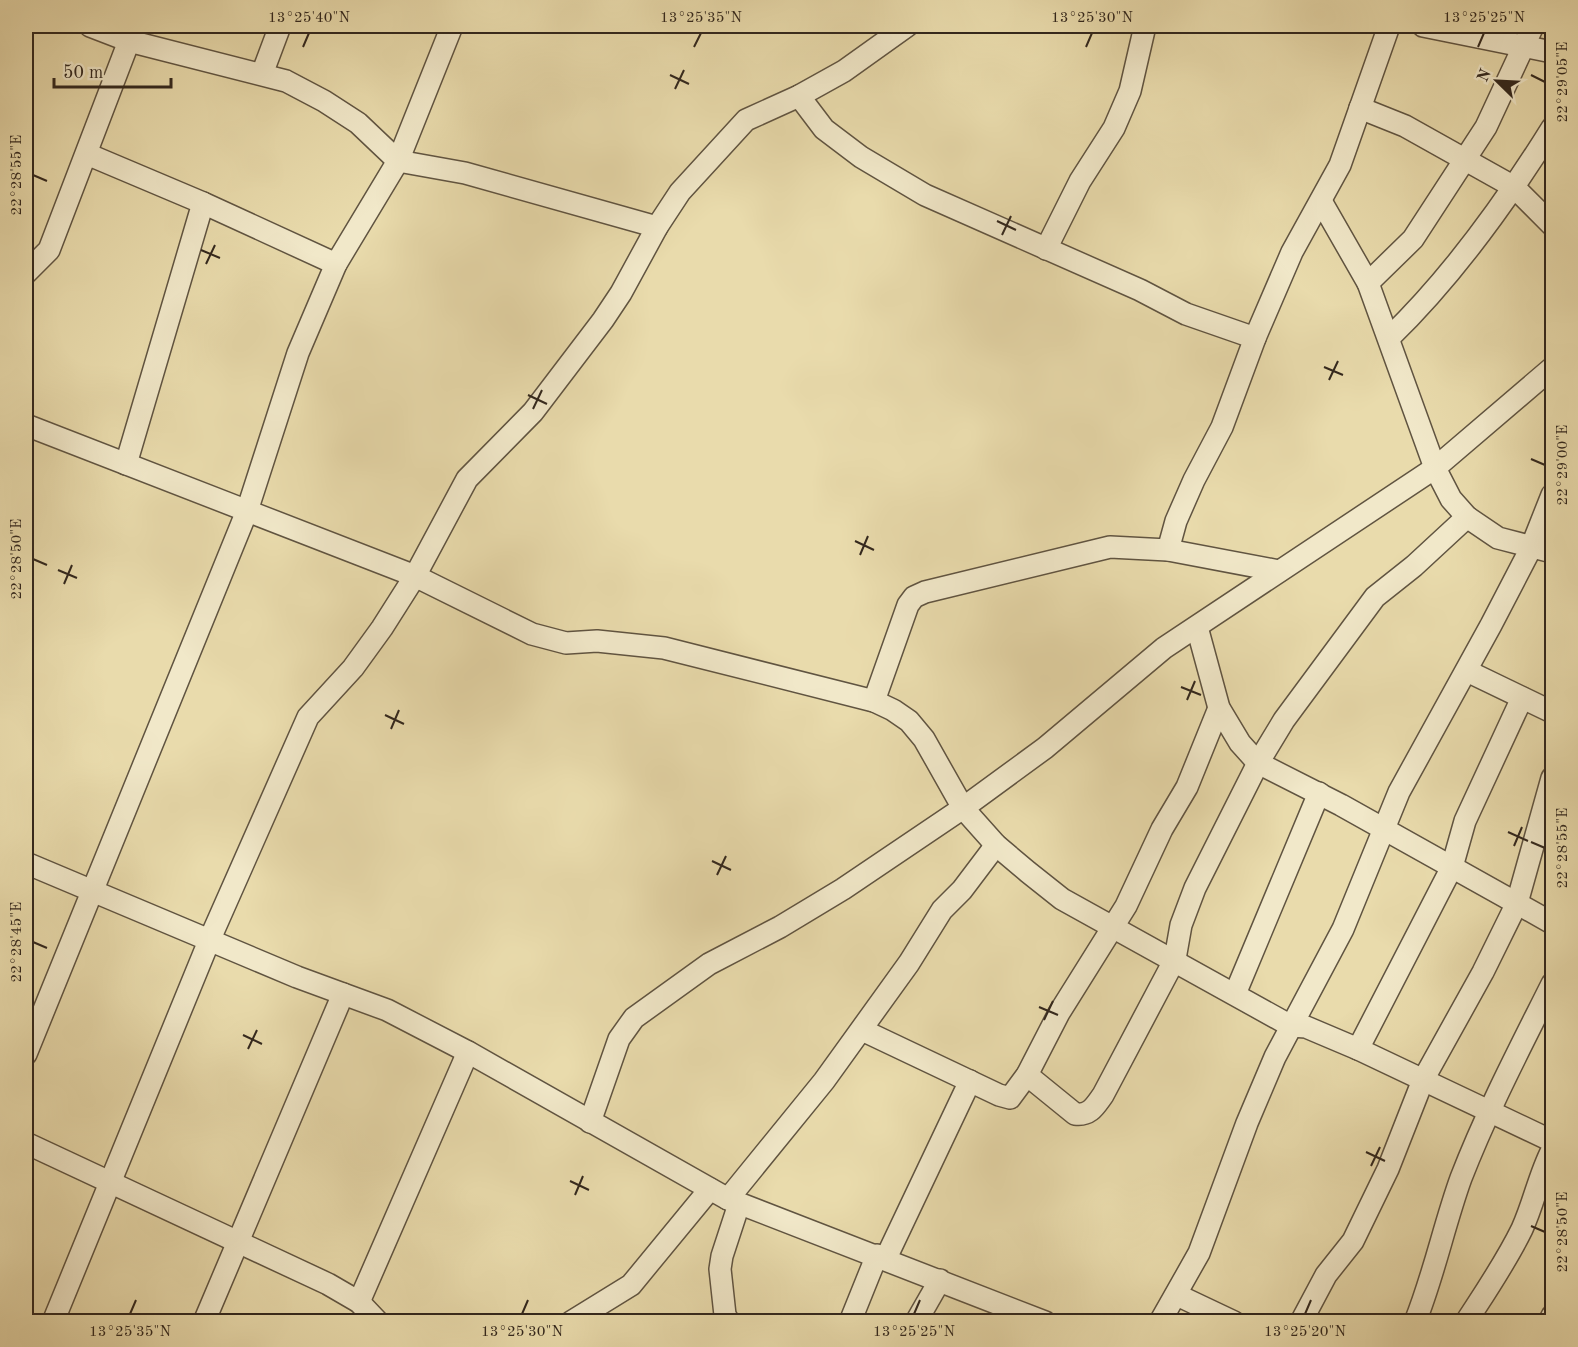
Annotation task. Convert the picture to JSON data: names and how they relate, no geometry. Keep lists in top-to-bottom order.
{
  "scale_bar": "50 m",
  "north": "top left",
  "coordinates": [
    "13°25'40\"N",
    "13°25'35\"N",
    "13°25'30\"N",
    "13°25'25\"N",
    "22°29'05\"E",
    "22°28'55\"E",
    "22°29'00\"E",
    "22°28'50\"E",
    "22°28'45\"E",
    "13°25'20\"N"
  ]
}
